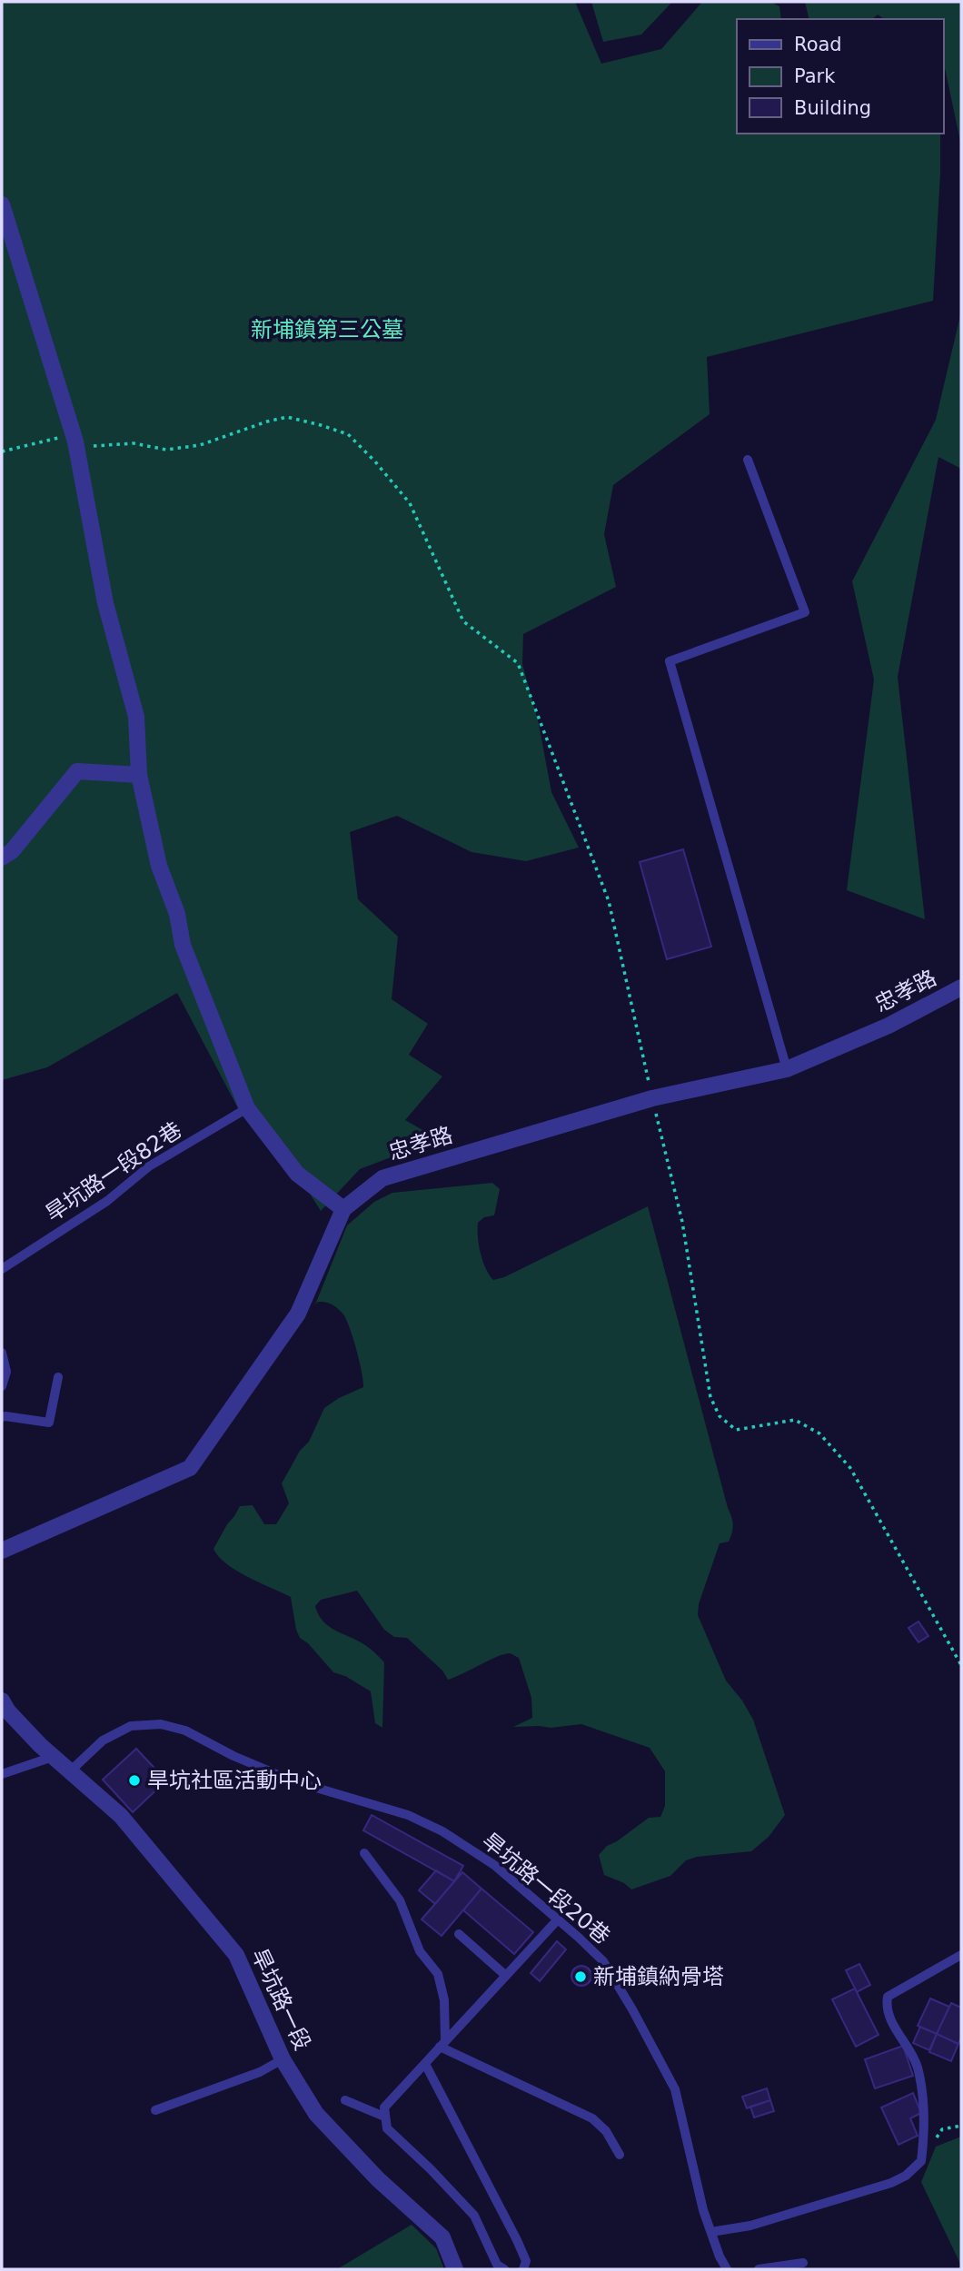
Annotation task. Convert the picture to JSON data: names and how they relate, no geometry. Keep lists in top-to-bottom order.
{
  "streets": {
    "street": ["忠孝路", "旱坑路一段"],
    "lane": ["旱坑路一段82巷", "旱坑路一段20巷"]
  },
  "crossings": [
    ["旱坑路一段20巷", "旱坑路一段"]
  ],
  "parks": ["新埔鎮第三公墓"],
  "places": ["旱坑社區活動中心", "新埔鎮納骨塔"],
  "legend": ["Road", "Park", "Building"]
}
